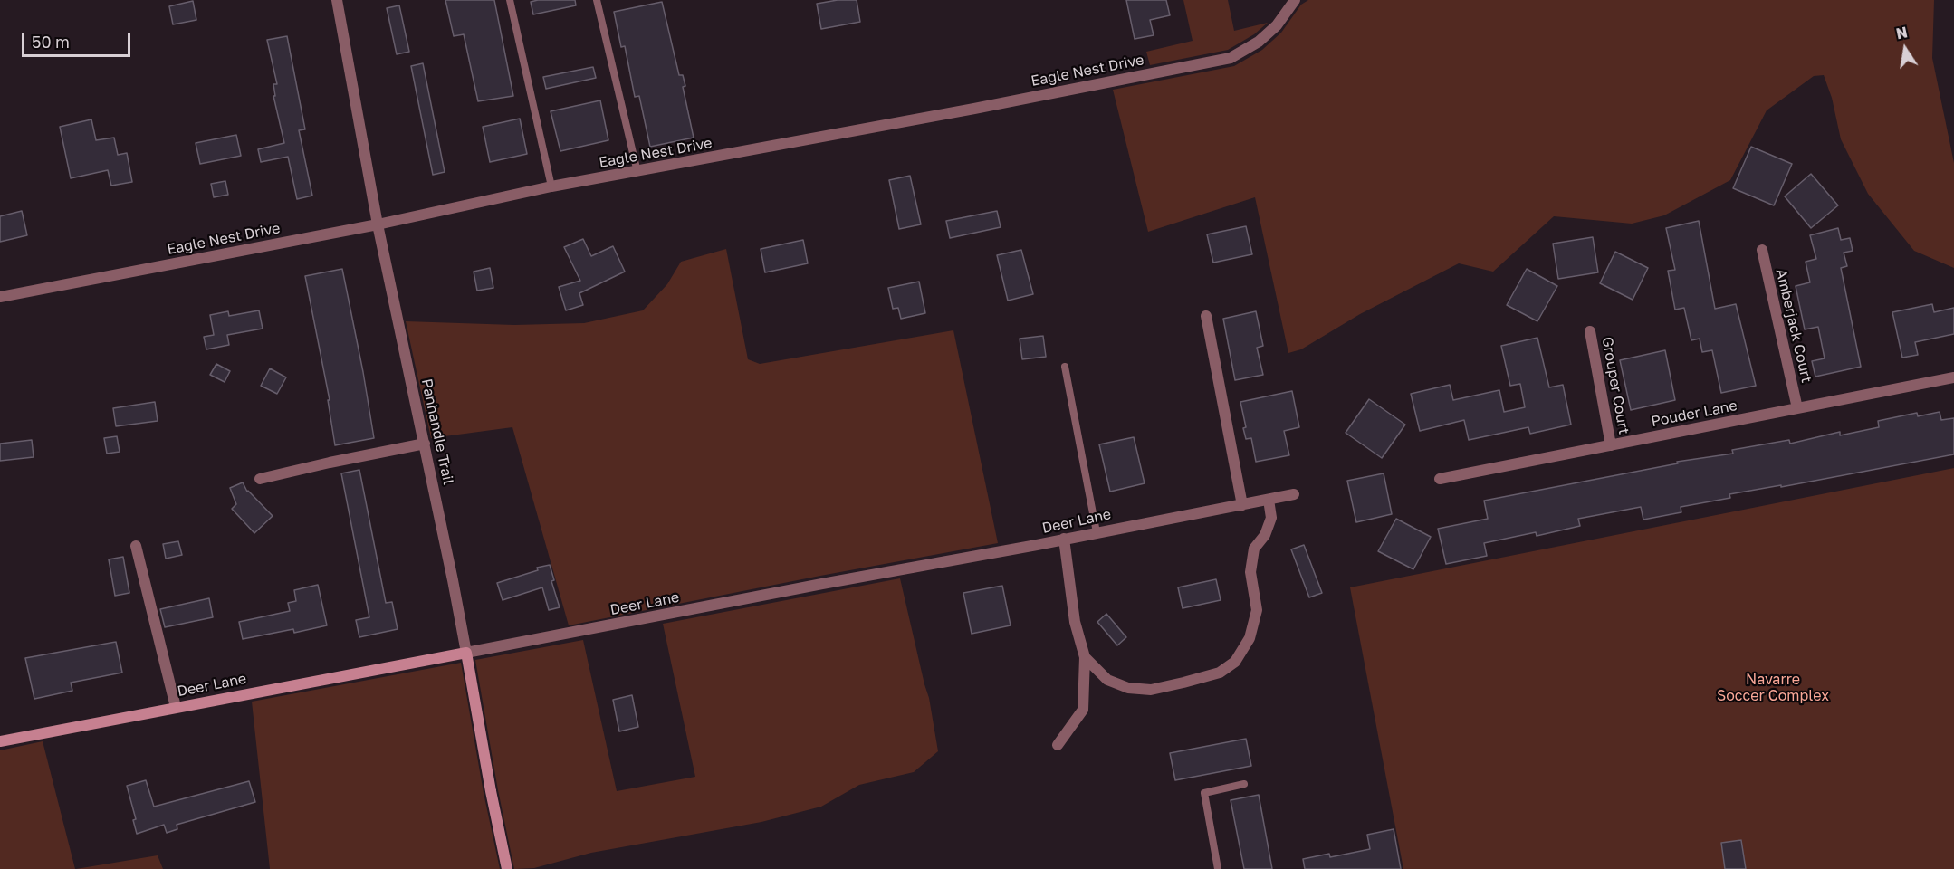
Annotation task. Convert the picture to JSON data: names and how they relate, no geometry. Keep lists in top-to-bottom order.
{
  "streets": {
    "street": [
      "Eagle Nest Drive",
      "Amberjack Court",
      "Grouper Court",
      "Pouder Lane",
      "Panhandle Trail",
      "Deer Lane"
    ]
  },
  "crossings": [
    ["Eagle Nest Drive", "Panhandle Trail"],
    ["Amberjack Court", "Pouder Lane"],
    ["Grouper Court", "Pouder Lane"],
    ["Panhandle Trail", "Deer Lane"]
  ],
  "parks": ["Navarre Soccer Complex"],
  "scale_bar": "50 m",
  "north": "top"
}
